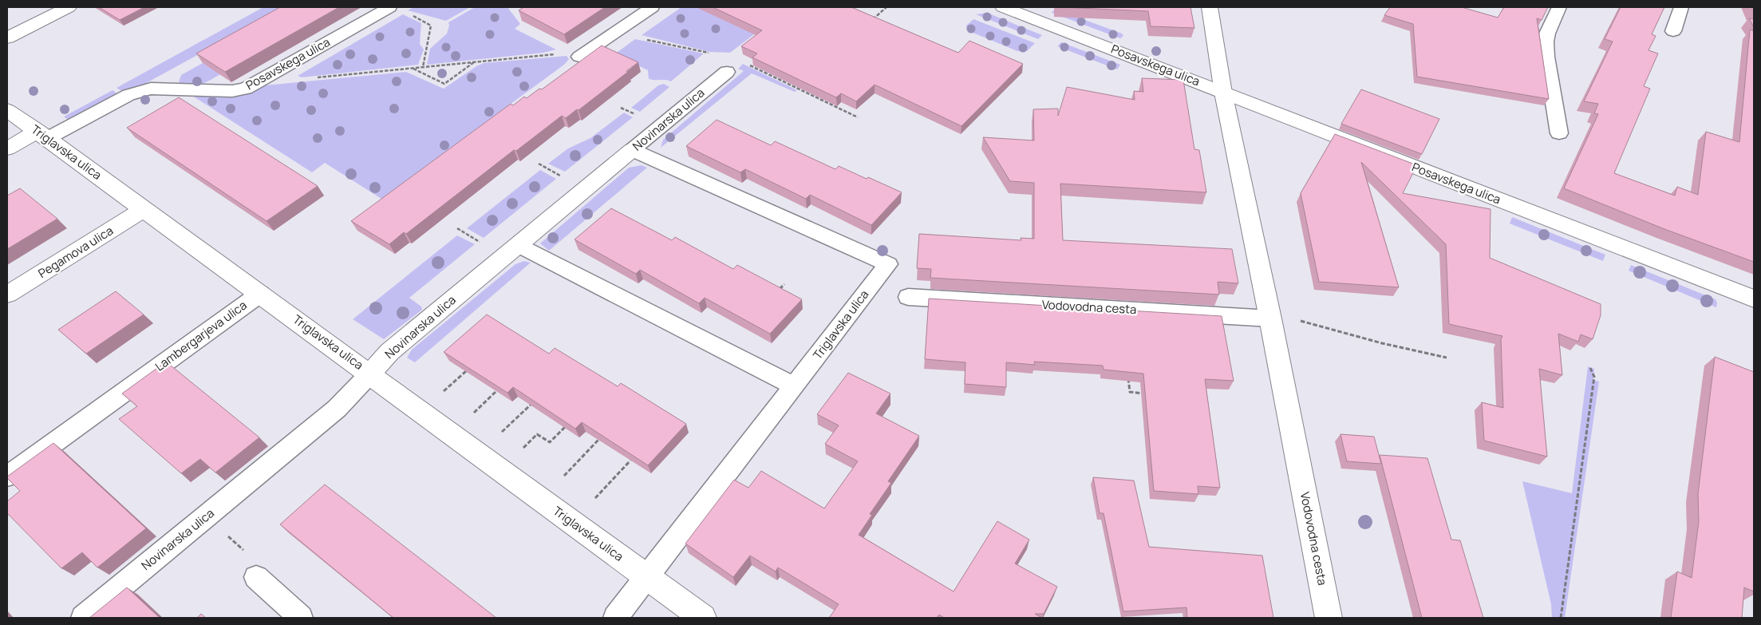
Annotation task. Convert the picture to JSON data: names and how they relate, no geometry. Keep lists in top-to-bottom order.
{
  "streets": {
    "street": [
      "Posavskega ulica",
      "Novinarska ulica",
      "Triglavska ulica",
      "Pegamova ulica",
      "Vodovodna cesta"
    ],
    "lane": ["Lambergarjeva ulica"]
  },
  "crossings": [
    ["Posavskega ulica", "Triglavska ulica"],
    ["Posavskega ulica", "Vodovodna cesta"],
    ["Novinarska ulica", "Triglavska ulica"],
    ["Triglavska ulica", "Pegamova ulica"],
    ["Triglavska ulica", "Lambergarjeva ulica"]
  ]
}
